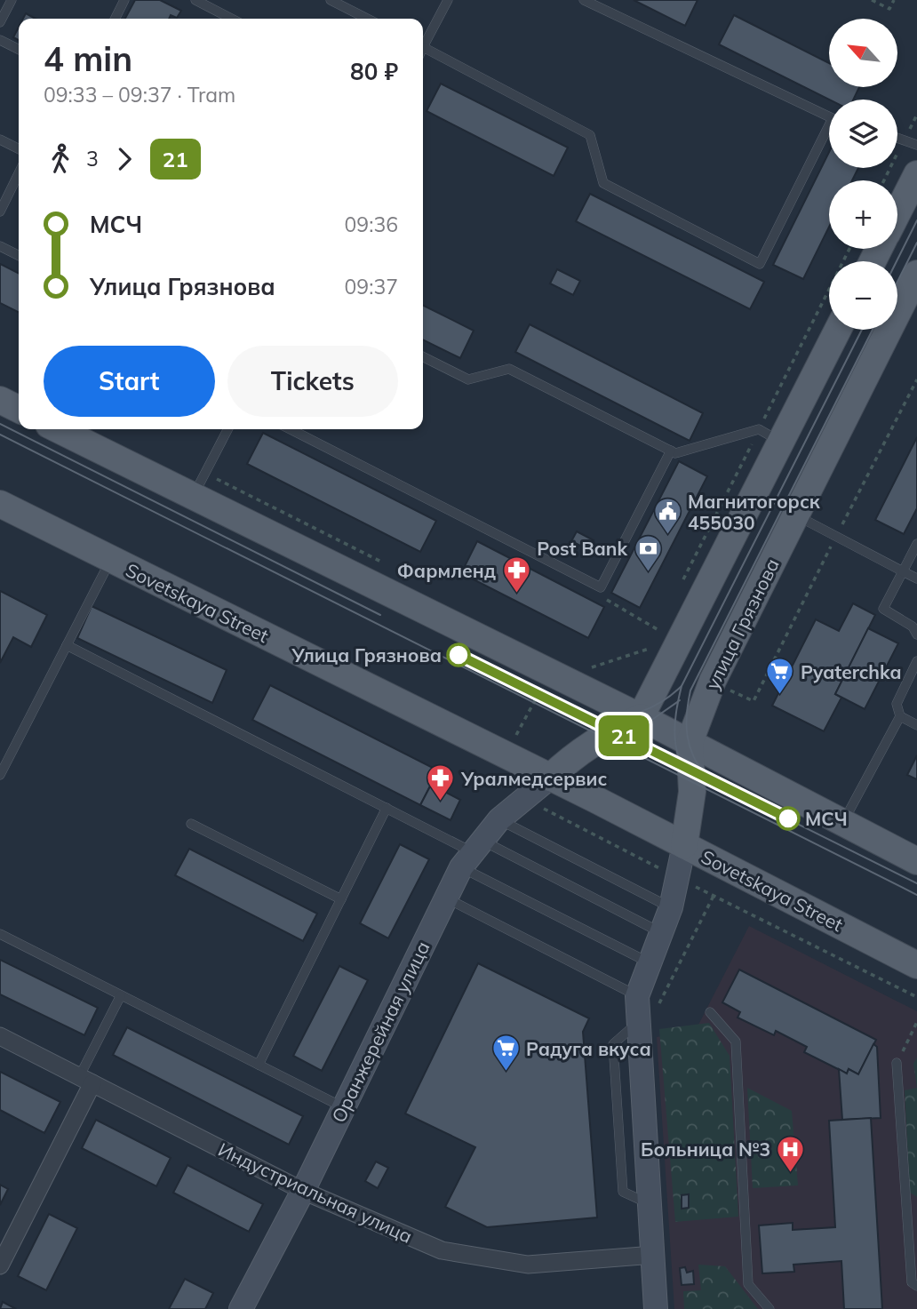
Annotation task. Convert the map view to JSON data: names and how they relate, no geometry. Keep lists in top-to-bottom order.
{
  "streets": {
    "main road": ["Sovetskaya Street", "улица Грязнова", "Оранжерейная улица"],
    "street": ["Индустриальная улица"]
  },
  "crossings": [
    ["Sovetskaya Street", "Оранжерейная улица"],
    ["Оранжерейная улица", "Индустриальная улица"]
  ],
  "places": {
    "public building": ["Магнитогорск 455030"],
    "bank": ["Post Bank"],
    "pharmacy": ["Фармленд", "Уралмедсервис"],
    "other": ["Улица Грязнова", "МСЧ"],
    "supermarket": ["Pyaterchka", "Радуга вкуса"],
    "hospital": ["Больница №3"]
  },
  "lines": ["tram line 21"],
  "north": "top left",
  "page": {
    "on_map": "21",
    "map_buttons": ["+", "−"],
    "heading": ["4 min", "09:33 – 09:37 · Tram", "80 ₽"],
    "legs": ["3", "21"],
    "list": [
      {
        "name": "МСЧ",
        "value": "09:36"
      },
      {
        "name": "Улица Грязнова",
        "value": "09:37"
      }
    ],
    "buttons": ["Start", "Tickets"]
  }
}
